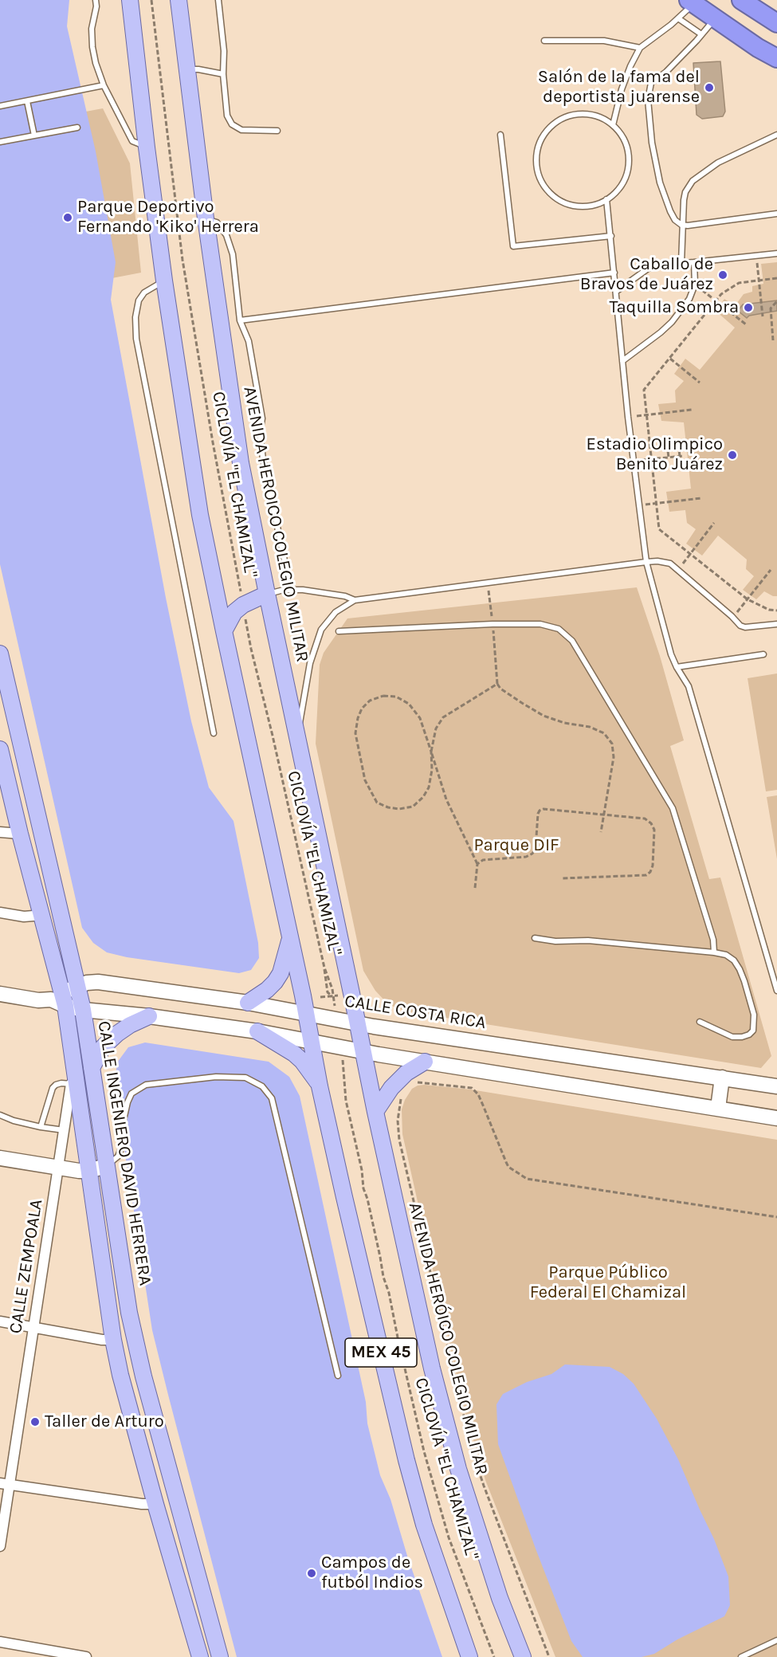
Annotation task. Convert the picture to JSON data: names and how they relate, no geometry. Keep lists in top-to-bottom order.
{
  "streets": {
    "main road": [
      "AVENIDA HEROICO COLEGIO MILITAR",
      "CALLE COSTA RICA",
      "CALLE INGENIERO DAVID HERRERA",
      "AVENIDA HERÓICO COLEGIO MILITAR",
      "MEX 45"
    ],
    "street": ["CALLE ZEMPOALA"],
    "path": ["CICLOVÍA \"EL CHAMIZAL\""]
  },
  "crossings": [
    ["AVENIDA HEROICO COLEGIO MILITAR", "CALLE COSTA RICA"],
    ["AVENIDA HEROICO COLEGIO MILITAR", "AVENIDA HERÓICO COLEGIO MILITAR"],
    ["CALLE COSTA RICA", "CALLE INGENIERO DAVID HERRERA"],
    ["CALLE COSTA RICA", "AVENIDA HERÓICO COLEGIO MILITAR"],
    ["CALLE COSTA RICA", "MEX 45"],
    ["CALLE INGENIERO DAVID HERRERA", "CALLE ZEMPOALA"]
  ],
  "parks": ["Parque DIF", "Parque Público Federal El Chamizal"],
  "places": [
    "Salón de la fama del deportista juarense",
    "Parque Deportivo Fernando 'Kiko' Herrera",
    "Caballo de Bravos de Juárez",
    "Taquilla Sombra",
    "Estadio Olimpico Benito Juárez",
    "Taller de Arturo",
    "Campos de futból Indios"
  ]
}
